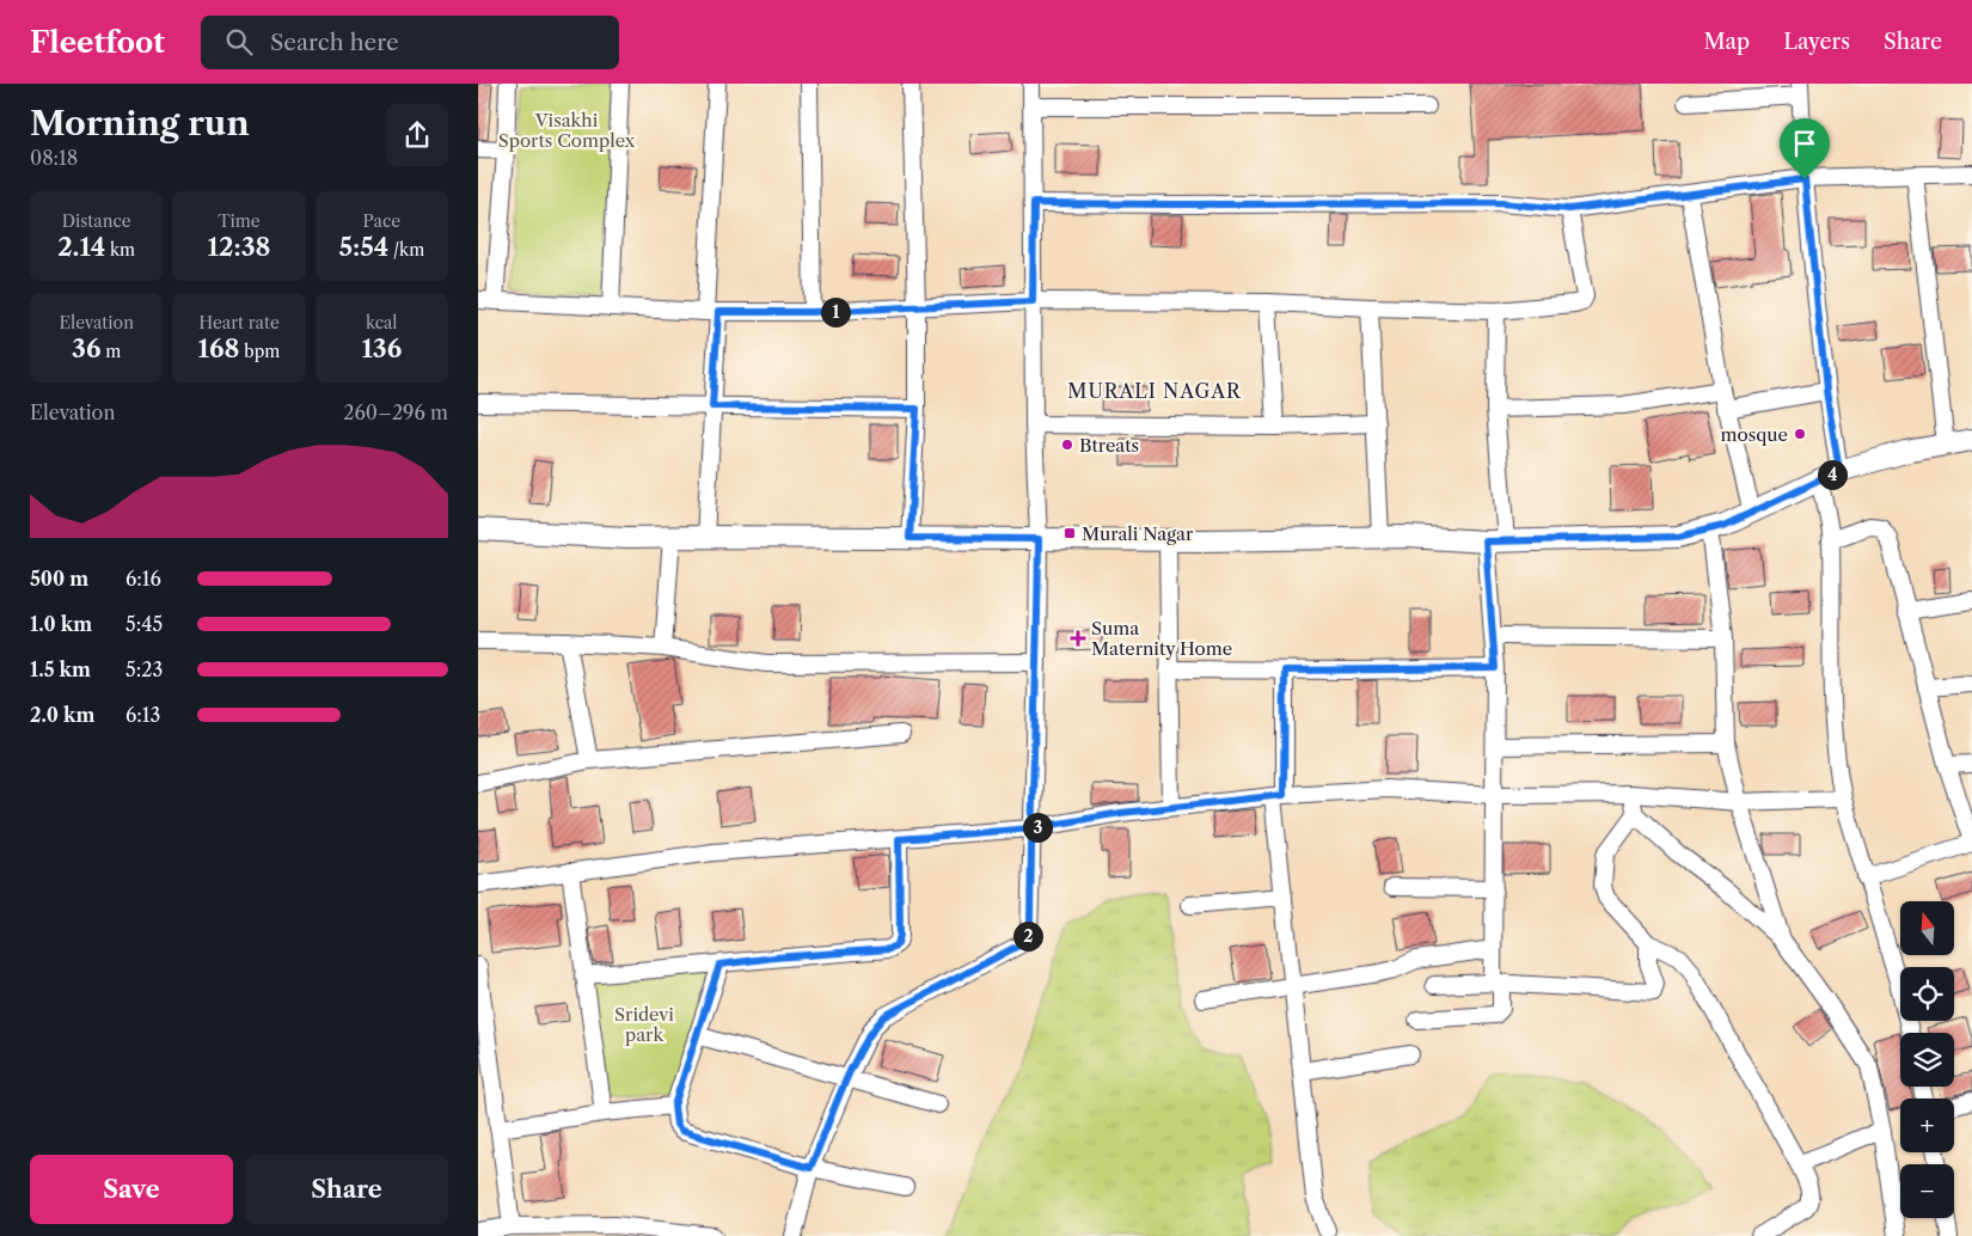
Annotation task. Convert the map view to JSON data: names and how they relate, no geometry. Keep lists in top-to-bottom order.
{
  "districts": ["MURALI NAGAR"],
  "parks": ["Visakhi Sports Complex", "Sridevi park"],
  "places": {
    "other": ["mosque", "Btreats"],
    "transit": ["Murali Nagar"],
    "health": ["Suma Maternity Home"]
  },
  "north": "top",
  "page": {
    "header": "Fleetfoot",
    "search": "Search here",
    "nav": ["Map", "Layers", "Share"],
    "heading": ["Morning run", "08:18"],
    "stats": [
      ["Distance", "2.14 km"],
      ["Time", "12:38"],
      ["Pace", "5:54 /km"],
      ["Elevation", "36 m"],
      ["Heart rate", "168 bpm"],
      ["kcal", "136"]
    ],
    "pins": [
      "1",
      "4",
      "3",
      "2"
    ],
    "chart": ["Elevation", "260–296 m"],
    "list": [
      {
        "name": "500 m",
        "note": "6:16"
      },
      {
        "name": "1.0 km",
        "note": "5:45"
      },
      {
        "name": "1.5 km",
        "note": "5:23"
      },
      {
        "name": "2.0 km",
        "note": "6:13"
      }
    ],
    "map_buttons": ["+", "−"],
    "buttons": ["Save", "Share"]
  }
}
